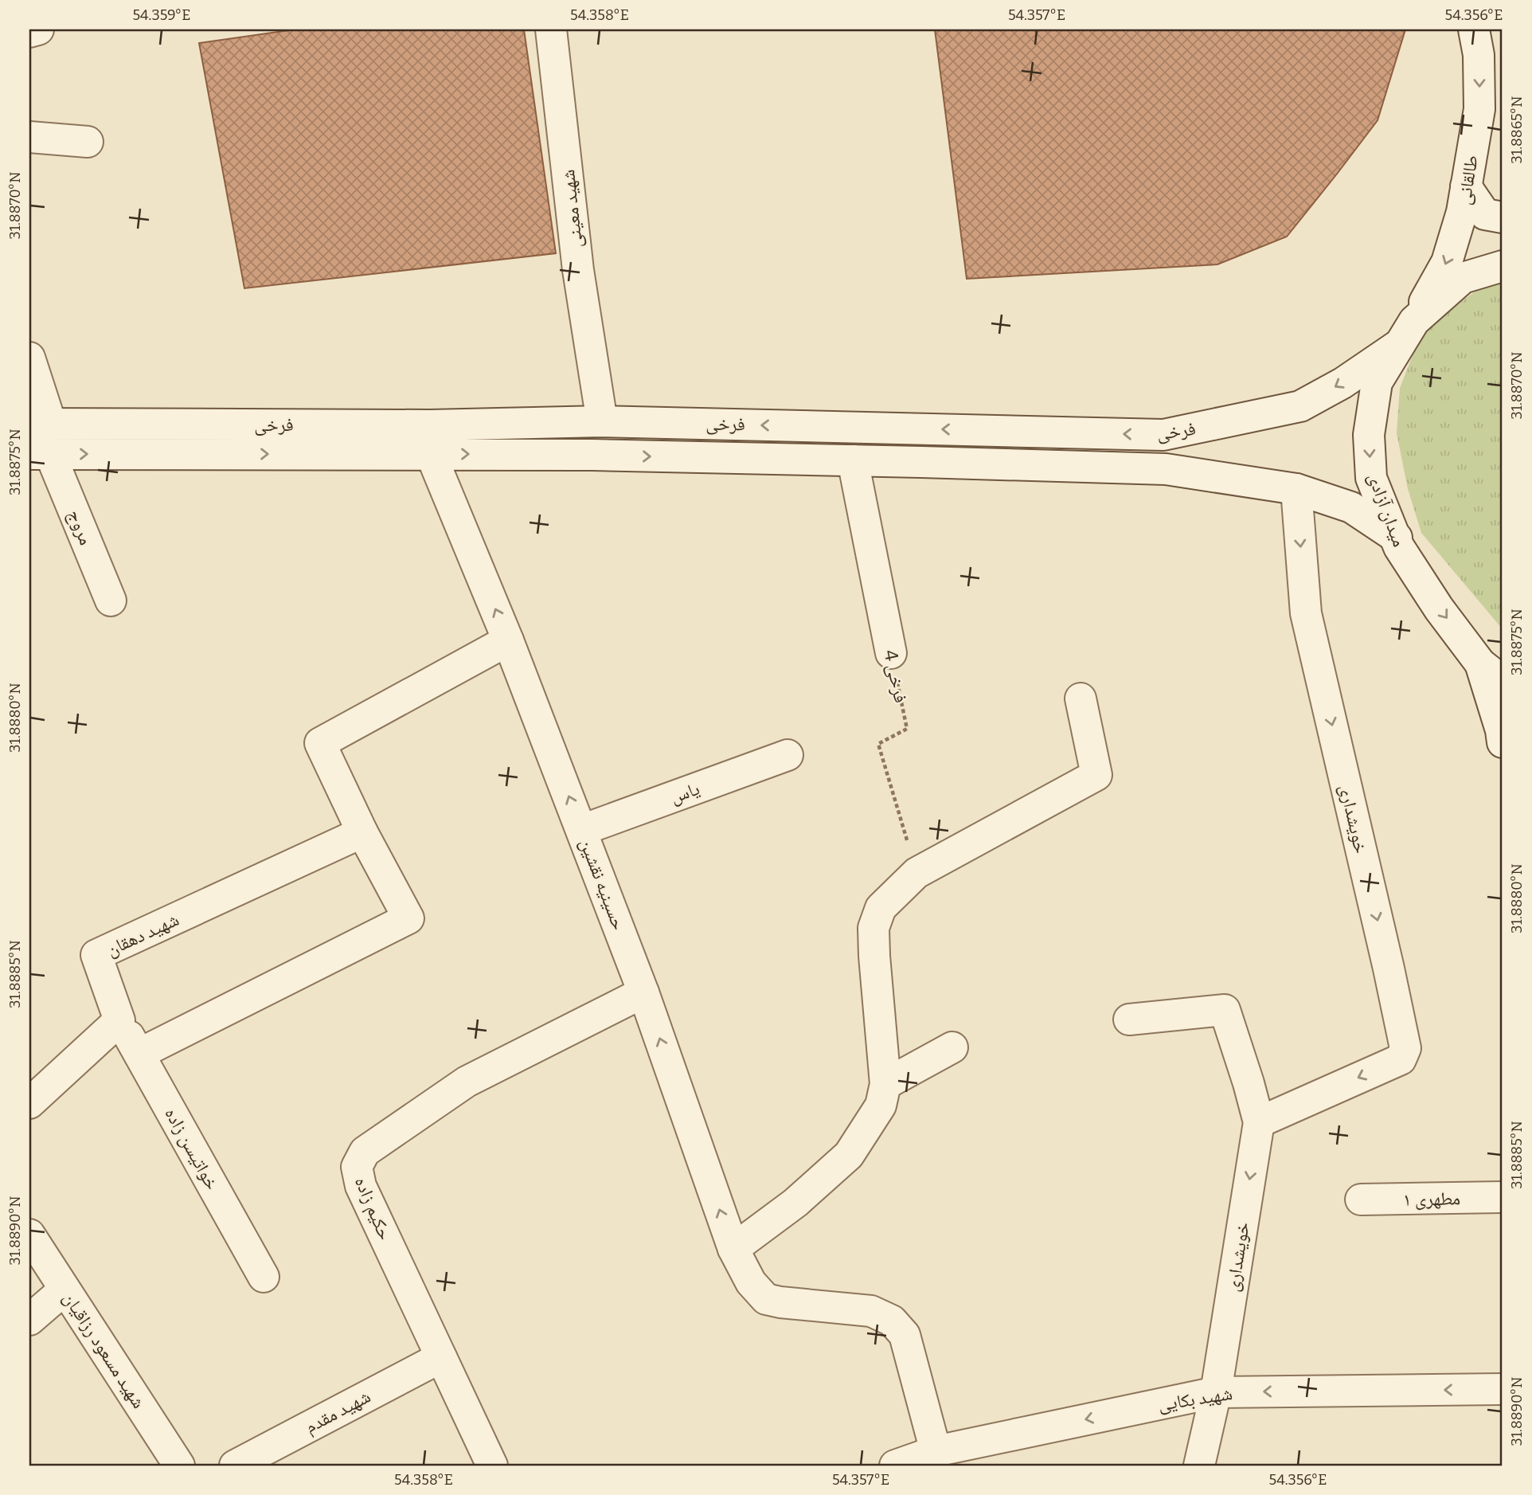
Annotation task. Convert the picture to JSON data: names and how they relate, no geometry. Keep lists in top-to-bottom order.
{
  "streets": {
    "street": [
      "طالقانی",
      "شهید معینی",
      "فرخی",
      "میدان آزادی",
      "مروج",
      "فرخی 4",
      "یاس",
      "خویشداری",
      "حسینیه نقشین",
      "شهید دهقان",
      "خواتیسن زاده",
      "مطهری ۱",
      "حکیم زاده",
      "شهید مسعود رزاقیان",
      "شهید بکایی",
      "شهید مقدم"
    ]
  },
  "crossings": [
    ["طالقانی", "فرخی"],
    ["طالقانی", "میدان آزادی"],
    ["شهید معینی", "فرخی"],
    ["فرخی", "میدان آزادی"],
    ["فرخی", "مروج"],
    ["فرخی", "فرخی 4"],
    ["فرخی", "خویشداری"],
    ["فرخی", "حسینیه نقشین"],
    ["یاس", "حسینیه نقشین"],
    ["خویشداری", "شهید بکایی"],
    ["حسینیه نقشین", "حکیم زاده"],
    ["حسینیه نقشین", "شهید بکایی"],
    ["شهید دهقان", "خواتیسن زاده"],
    ["حکیم زاده", "شهید مقدم"]
  ],
  "one_way": [
    "طالقانی",
    "میدان آزادی",
    "خویشداری",
    "حسینیه نقشین",
    "شهید بکایی"
  ],
  "coordinates": [
    "54.359°E",
    "54.358°E",
    "54.357°E",
    "54.356°E",
    "31.8865°N",
    "31.8870°N",
    "31.8875°N",
    "31.8880°N",
    "31.8885°N",
    "31.8890°N"
  ]
}
